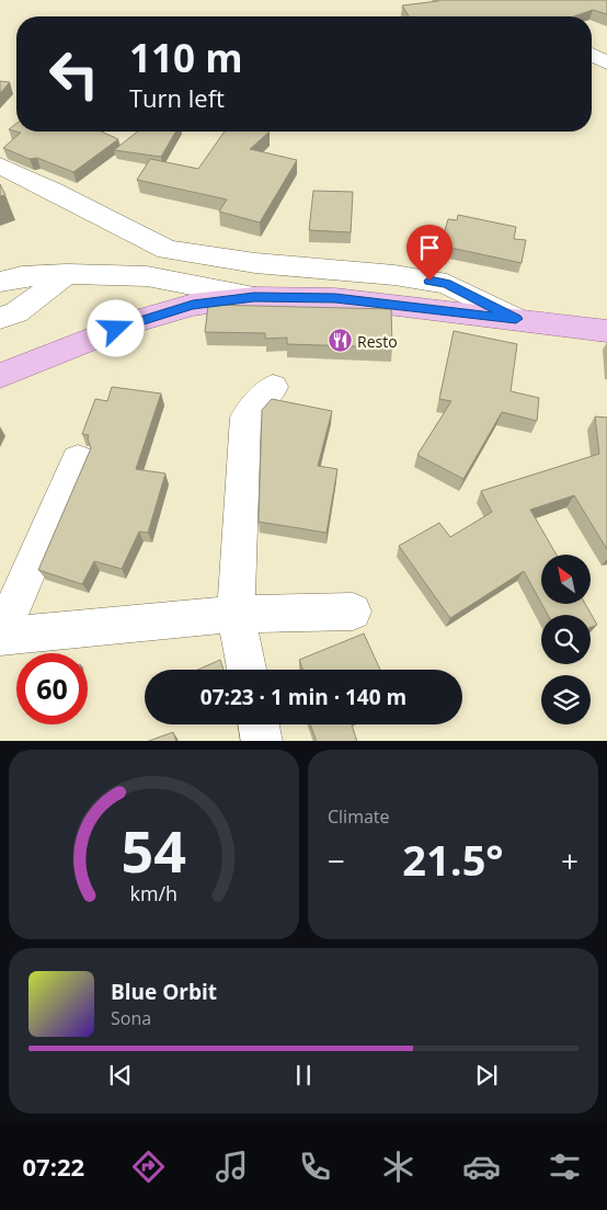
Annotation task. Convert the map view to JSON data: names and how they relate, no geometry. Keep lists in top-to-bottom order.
{
  "places": {
    "restaurant": ["Resto"]
  },
  "north": "top left",
  "page": {
    "turn": ["110 m", "Turn left"],
    "limit": "60",
    "trip": "07:23 · 1 min · 140 m",
    "tile": "Climate",
    "heat": ["−", "21.5°", "+"],
    "song": ["Blue Orbit", "Sona"],
    "tabs": "07:22",
    "gauge": ["54", "km/h"]
  }
}
